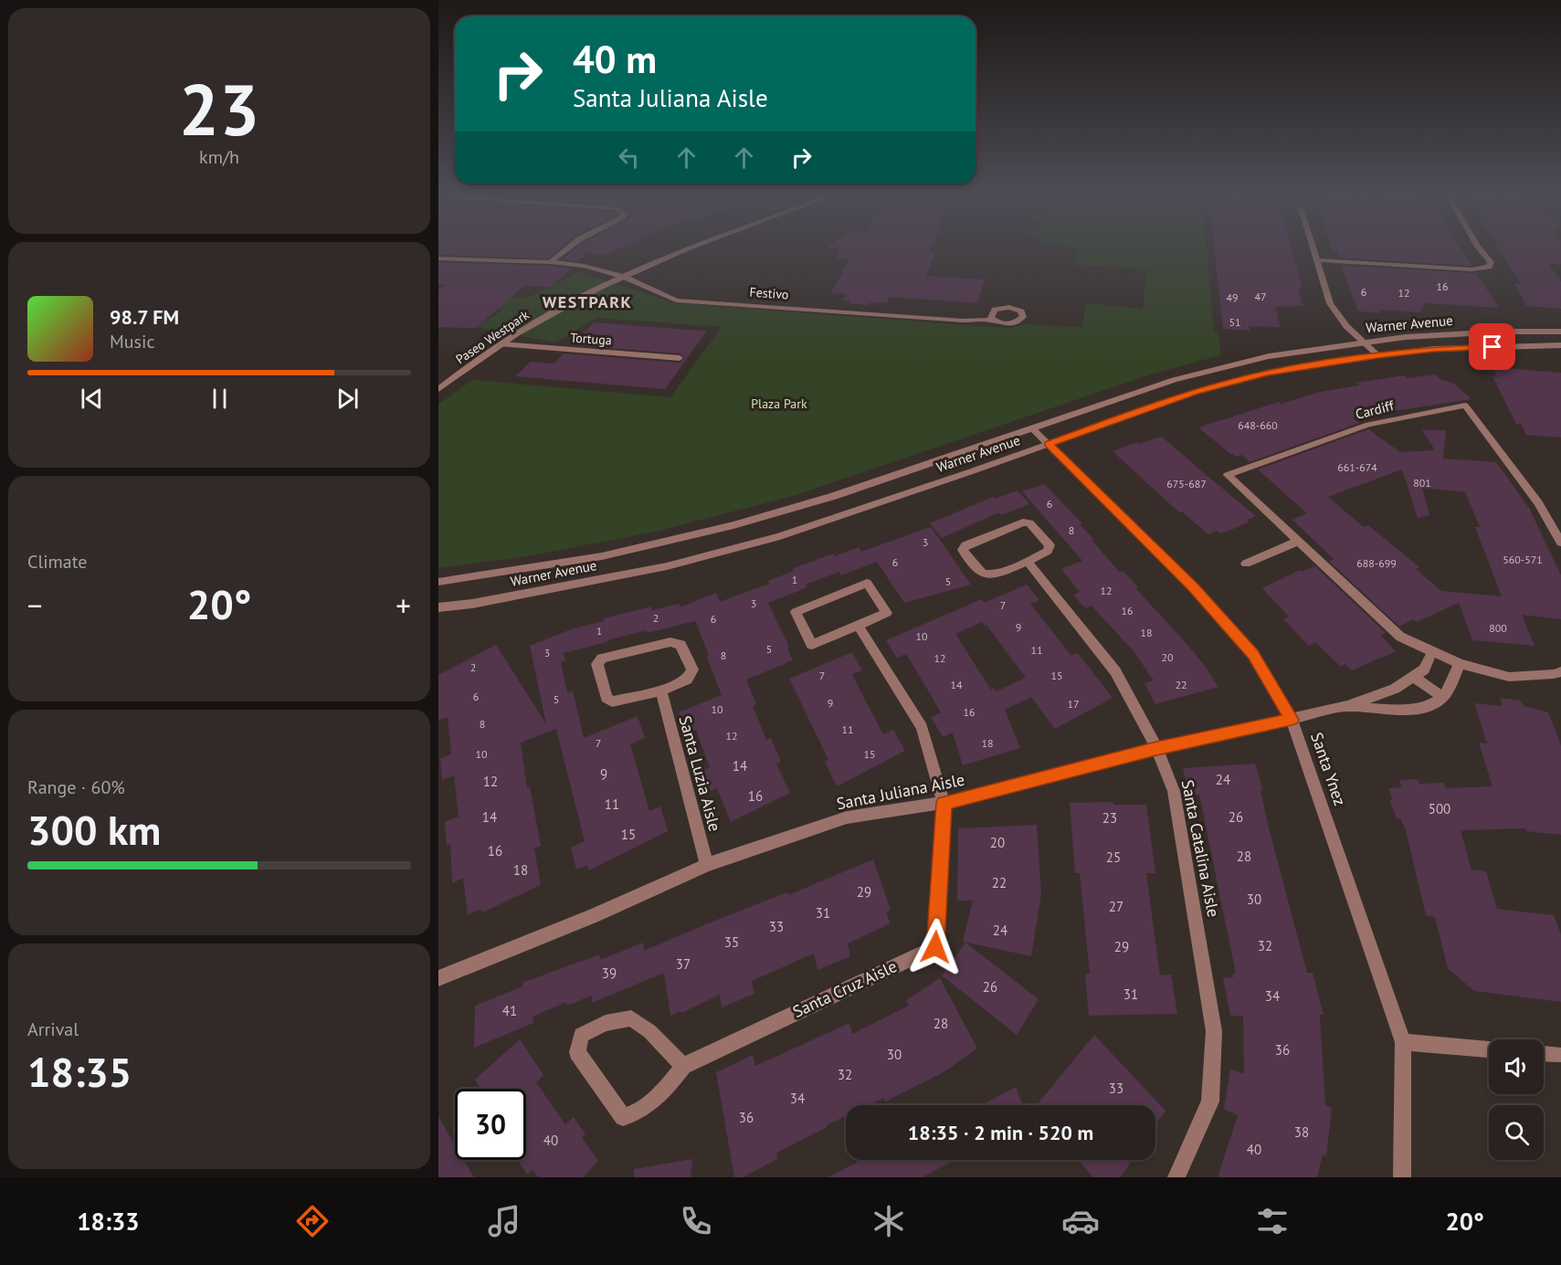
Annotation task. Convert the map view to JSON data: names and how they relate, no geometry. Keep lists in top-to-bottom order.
{
  "streets": {
    "street": [
      "Festivo",
      "Warner Avenue",
      "Paseo Westpark",
      "Tortuga",
      "Cardiff",
      "Santa Ynez",
      "Santa Luzia Aisle",
      "Santa Juliana Aisle",
      "Santa Catalina Aisle",
      "Santa Cruz Aisle"
    ]
  },
  "crossings": [
    ["Festivo", "Paseo Westpark"],
    ["Warner Avenue", "Santa Ynez"],
    ["Paseo Westpark", "Tortuga"],
    ["Santa Ynez", "Santa Juliana Aisle"],
    ["Santa Luzia Aisle", "Santa Juliana Aisle"],
    ["Santa Juliana Aisle", "Santa Catalina Aisle"],
    ["Santa Juliana Aisle", "Santa Cruz Aisle"]
  ],
  "districts": ["WESTPARK"],
  "parks": ["Plaza Park"],
  "house_numbers": [
    "16",
    "6",
    "12",
    "47",
    "49",
    "51",
    "648-660",
    "661-674",
    "801",
    "675-687",
    "6",
    "8",
    "3",
    "560-571",
    "6",
    "688-699",
    "1",
    "5",
    "12",
    "3",
    "7",
    "16",
    "2",
    "6",
    "9",
    "800",
    "1",
    "18",
    "10",
    "5",
    "11",
    "3",
    "8",
    "20",
    "12",
    "2",
    "7",
    "15",
    "14",
    "22",
    "6",
    "5",
    "9",
    "17",
    "10",
    "16",
    "8",
    "11",
    "12",
    "7",
    "18",
    "10",
    "15",
    "14",
    "9",
    "24",
    "12",
    "16",
    "11",
    "500",
    "14",
    "26",
    "23",
    "15",
    "20",
    "16",
    "28",
    "25",
    "18",
    "22",
    "29",
    "30",
    "27",
    "31",
    "33",
    "24",
    "35",
    "32",
    "29",
    "37",
    "39",
    "26",
    "31",
    "34",
    "41",
    "28",
    "36",
    "30",
    "32",
    "33",
    "34",
    "36",
    "38",
    "40",
    "40"
  ],
  "page": {
    "tile": [
      ["23", "km/h"],
      "Climate",
      ["Range · 60%", "300 km"],
      ["Arrival", "18:35"]
    ],
    "turn": ["40 m", "Santa Juliana Aisle"],
    "song": ["98.7 FM", "Music"],
    "heat": ["−", "20°", "+"],
    "limit": "30",
    "trip": "18:35 · 2 min · 520 m",
    "tabs": ["18:33", "20°"]
  }
}
